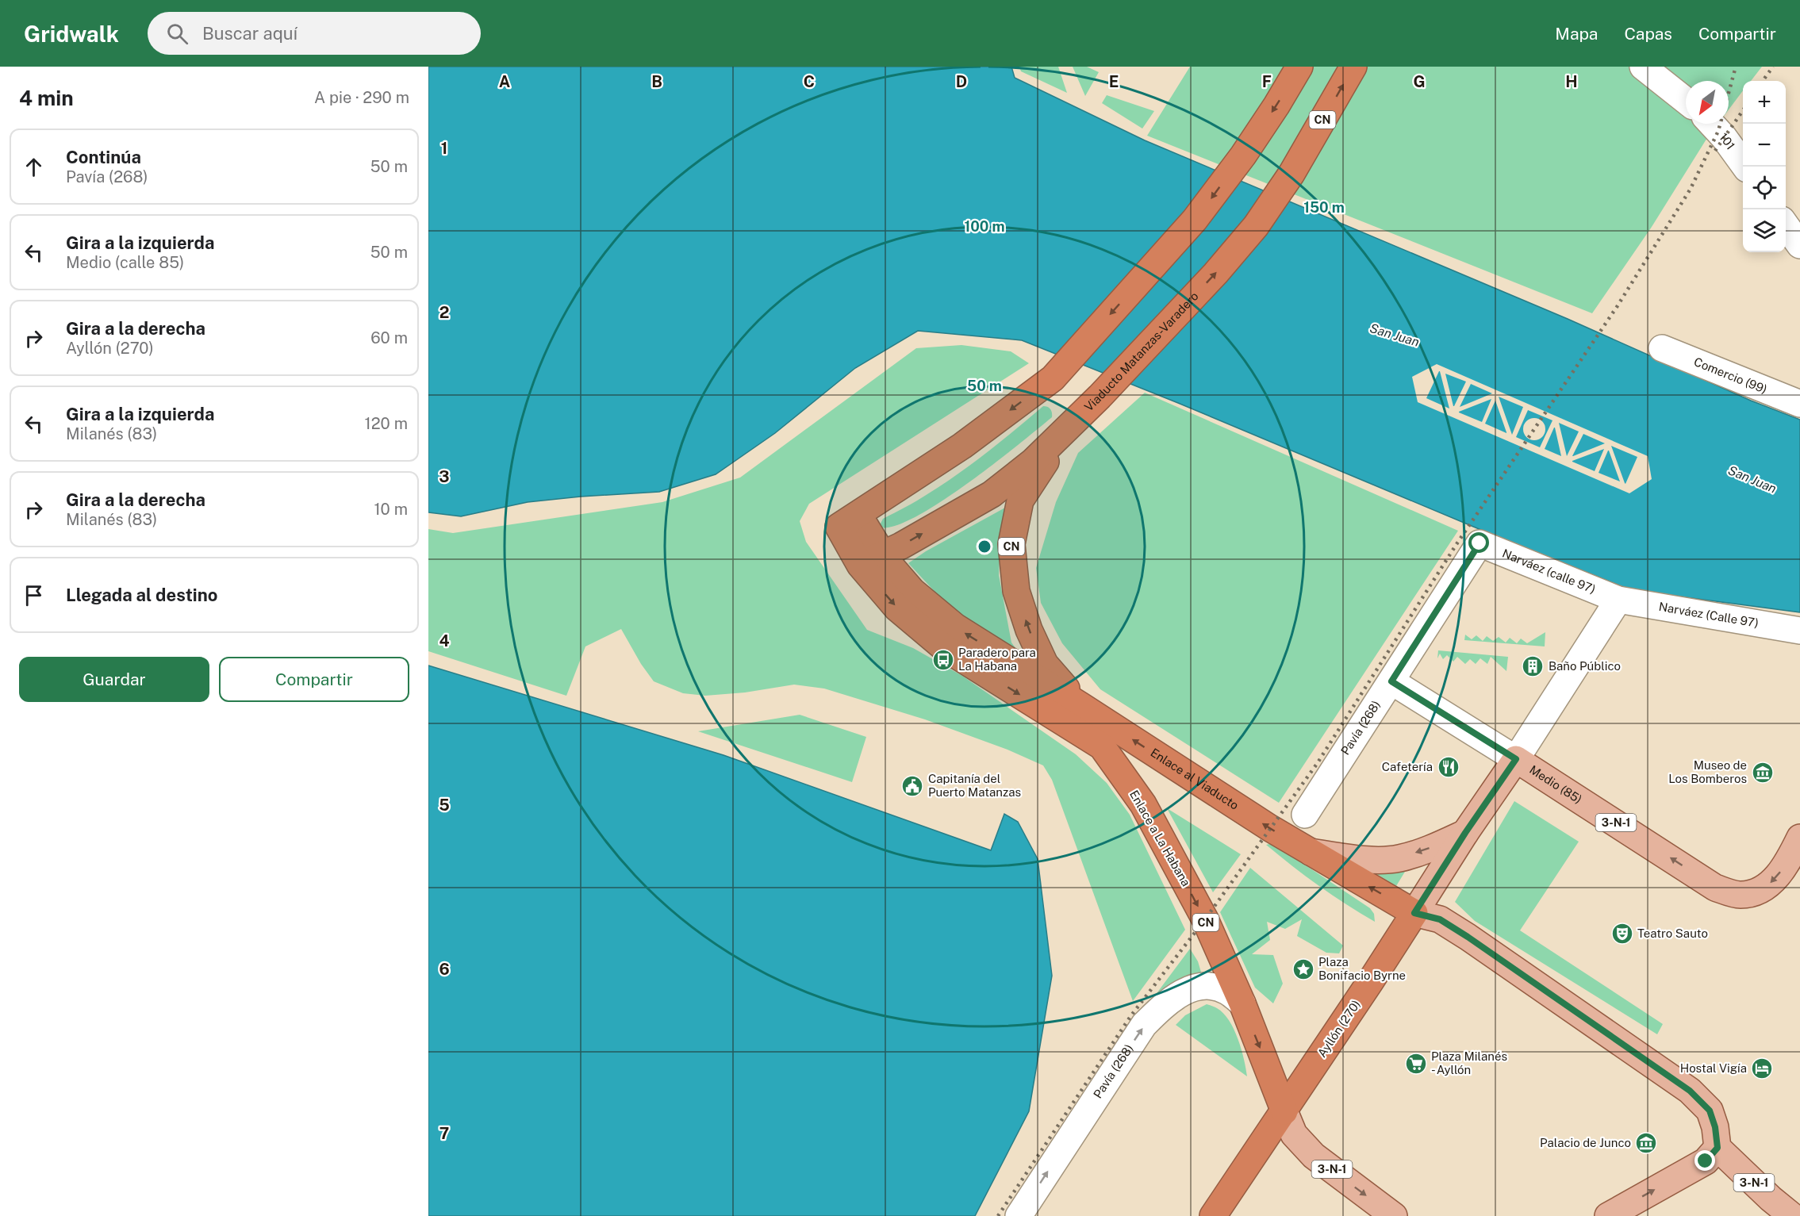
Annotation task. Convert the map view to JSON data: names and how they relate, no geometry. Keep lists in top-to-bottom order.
{
  "streets": {
    "highway": [
      "CN",
      "Viaducto Matanzas-Varadero",
      "Enlace al Viaducto",
      "Enlace a La Habana",
      "Ayllón (270)"
    ],
    "main road": ["Medio (85)", "3-N-1"],
    "street": [
      "101",
      "Comercio (99)",
      "Narváez (calle 97)",
      "Narváez (Calle 97)",
      "Pavía (268)"
    ]
  },
  "crossings": [
    ["CN", "Viaducto Matanzas-Varadero"],
    ["CN", "Enlace al Viaducto"],
    ["CN", "Enlace a La Habana"],
    ["CN", "Ayllón (270)"],
    ["Viaducto Matanzas-Varadero", "Enlace a La Habana"],
    ["Narváez (calle 97)", "Narváez (Calle 97)"],
    ["Narváez (calle 97)", "Pavía (268)"],
    ["Narváez (calle 97)", "Ayllón (270)"],
    ["Narváez (Calle 97)", "Ayllón (270)"],
    ["Pavía (268)", "Enlace a La Habana"],
    ["Medio (85)", "Ayllón (270)"],
    ["3-N-1", "Enlace a La Habana"],
    ["3-N-1", "Ayllón (270)"],
    ["Enlace a La Habana", "Ayllón (270)"]
  ],
  "one_way": ["Pavía (268)", "Enlace al Viaducto", "Medio (85)"],
  "water": ["San Juan"],
  "places": {
    "bus stop": ["Paradero para La Habana"],
    "building": ["Baño Público"],
    "restaurant": ["Cafetería"],
    "museum": ["Museo de Los Bomberos", "Palacio de Junco"],
    "public building": ["Capitanía del Puerto Matanzas"],
    "theatre": ["Teatro Sauto"],
    "place": ["Plaza Bonifacio Byrne"],
    "supermarket": ["Plaza Milanés - Ayllón"],
    "hotel": ["Hostal Vigía"]
  },
  "north": "bottom left",
  "page": {
    "header": "Gridwalk",
    "search": "Buscar aquí",
    "nav": ["Mapa", "Capas", "Compartir"],
    "heading": ["4 min", "A pie · 290 m"],
    "map_buttons": ["+", "−"],
    "list": [
      ["Continúa", "Pavía (268)", "50 m"],
      ["Gira a la izquierda", "Medio (calle 85)", "50 m"],
      ["Gira a la derecha", "Ayllón (270)", "60 m"],
      ["Gira a la izquierda", "Milanés (83)", "120 m"],
      ["Gira a la derecha", "Milanés (83)", "10 m"],
      "Llegada al destino"
    ],
    "buttons": ["Guardar", "Compartir"]
  },
  "grid": {
    "columns": [
      "A",
      "B",
      "C",
      "D",
      "E",
      "F",
      "G",
      "H"
    ],
    "rows": [
      "1",
      "2",
      "3",
      "4",
      "5",
      "6",
      "7"
    ]
  },
  "rings": ["150 m", "100 m", "50 m"]
}
